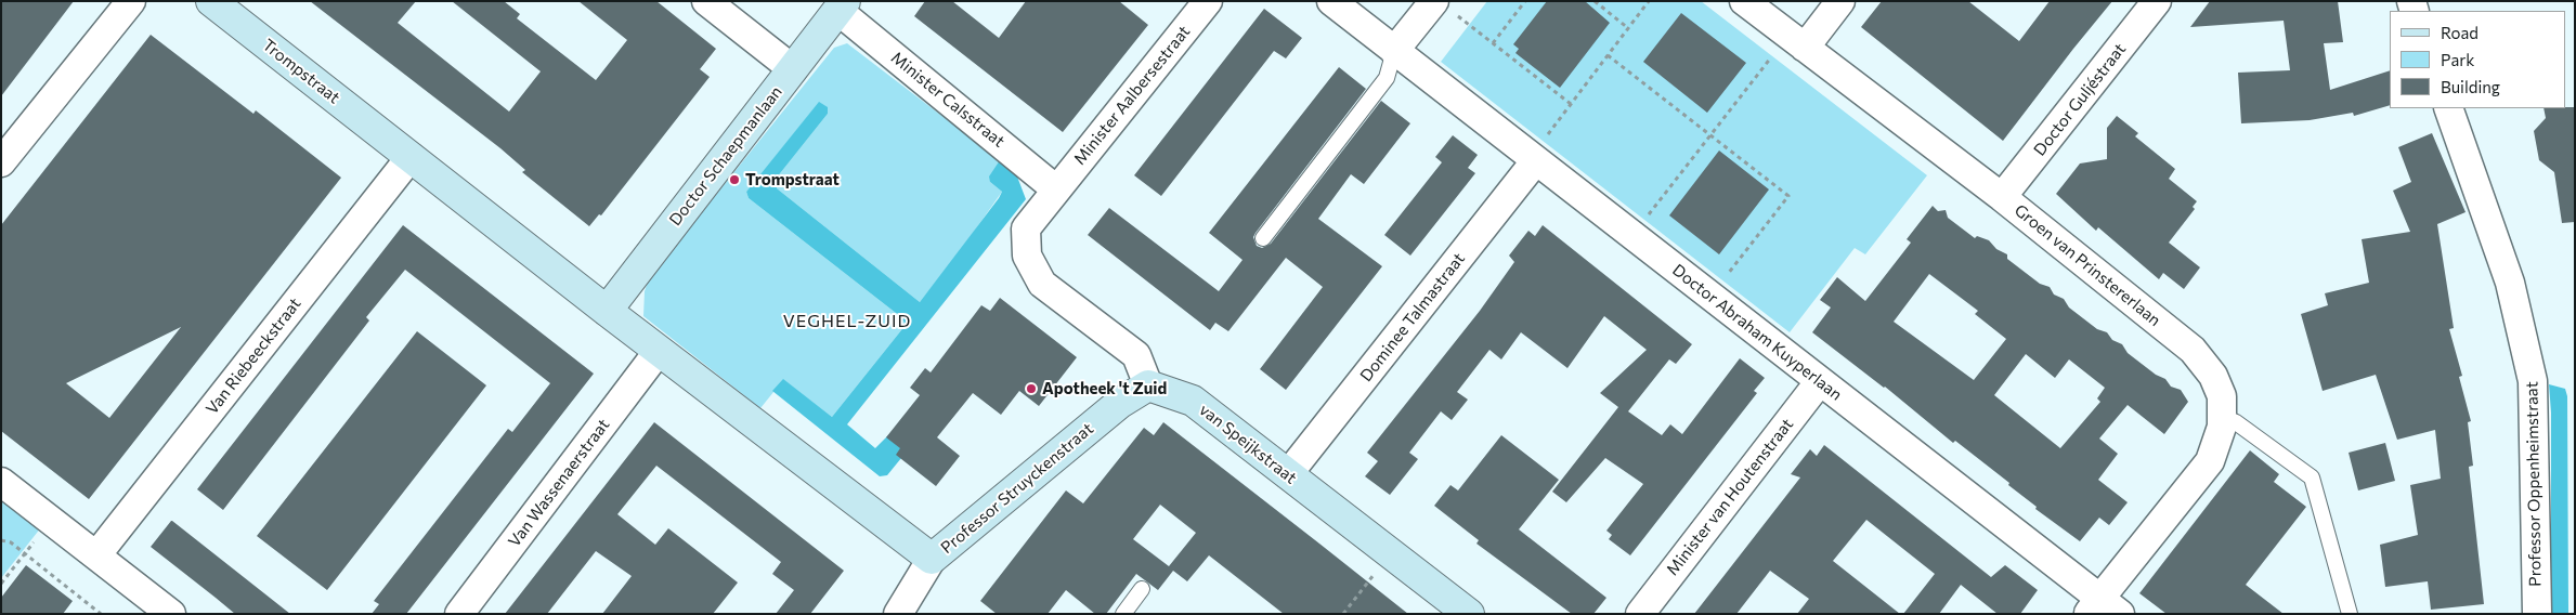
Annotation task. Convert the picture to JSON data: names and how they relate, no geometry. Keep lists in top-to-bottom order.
{
  "streets": {
    "street": [
      "Trompstraat",
      "Minister Aalbersestraat",
      "Minister Calsstraat",
      "Doctor Guljéstraat",
      "Doctor Schaepmanlaan",
      "Groen van Prinstererlaan",
      "Dominee Talmastraat",
      "Doctor Abraham Kuyperlaan",
      "Van Riebeeckstraat",
      "van Speijkstraat",
      "Van Wassenaerstraat",
      "Professor Oppenheimstraat",
      "Professor Struyckenstraat",
      "Minister van Houtenstraat"
    ]
  },
  "crossings": [
    ["Trompstraat", "Doctor Schaepmanlaan"],
    ["Trompstraat", "Van Riebeeckstraat"],
    ["Trompstraat", "Van Wassenaerstraat"],
    ["Trompstraat", "Professor Struyckenstraat"],
    ["Minister Aalbersestraat", "Minister Calsstraat"],
    ["Minister Calsstraat", "Doctor Schaepmanlaan"],
    ["Doctor Guljéstraat", "Groen van Prinstererlaan"],
    ["Groen van Prinstererlaan", "Doctor Abraham Kuyperlaan"],
    ["Dominee Talmastraat", "Doctor Abraham Kuyperlaan"],
    ["Dominee Talmastraat", "van Speijkstraat"],
    ["Doctor Abraham Kuyperlaan", "Minister van Houtenstraat"],
    ["van Speijkstraat", "Professor Struyckenstraat"]
  ],
  "districts": ["VEGHEL-ZUID"],
  "places": ["Trompstraat", "Apotheek 't Zuid"],
  "legend": ["Road", "Park", "Building"]
}
